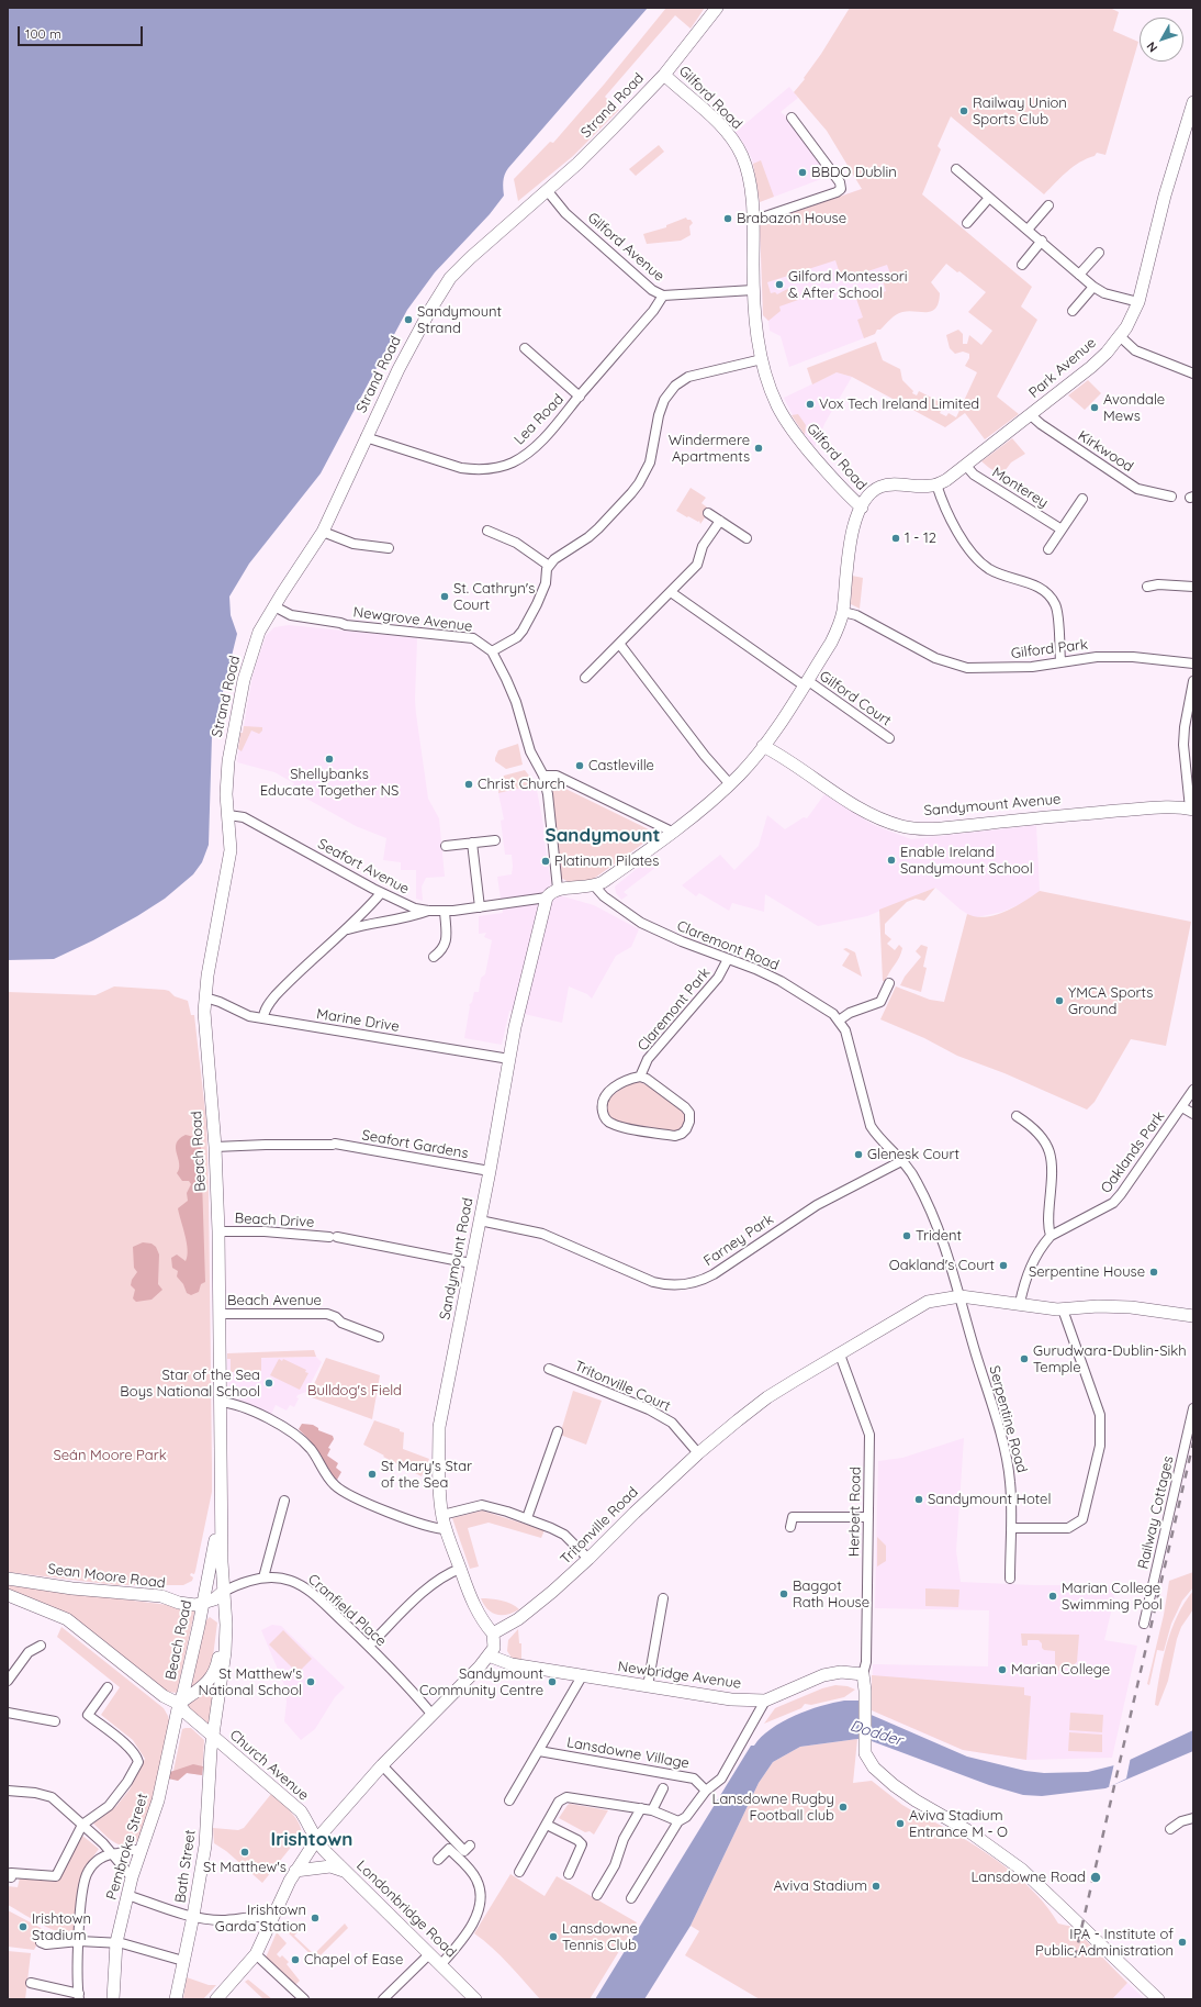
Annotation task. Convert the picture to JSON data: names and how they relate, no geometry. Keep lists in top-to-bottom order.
{
  "streets": {
    "street": [
      "Gilford Road",
      "Strand Road",
      "Gilford Avenue",
      "Park Avenue",
      "Lea Road",
      "Kirkwood",
      "Monterey",
      "Newgrove Avenue",
      "Gilford Park",
      "Gilford Court",
      "Sandymount Avenue",
      "Seafort Avenue",
      "Claremont Road",
      "Claremont Park",
      "Marine Drive",
      "Seafort Gardens",
      "Beach Road",
      "Oaklands Park",
      "Beach Drive",
      "Farney Park",
      "Sandymount Road",
      "Beach Avenue",
      "Tritonville Court",
      "Serpentine Road",
      "Herbert Road",
      "Railway Cottages",
      "Tritonville Road",
      "Sean Moore Road",
      "Cranfield Place",
      "Newbridge Avenue",
      "Lansdowne Village",
      "Church Avenue",
      "Pembroke Street",
      "Bath Street",
      "Londonbridge Road"
    ]
  },
  "crossings": [
    ["Gilford Road", "Strand Road"],
    ["Gilford Road", "Gilford Avenue"],
    ["Gilford Road", "Park Avenue"],
    ["Gilford Road", "Gilford Park"],
    ["Gilford Road", "Gilford Court"],
    ["Gilford Road", "Sandymount Avenue"],
    ["Gilford Road", "Claremont Road"],
    ["Strand Road", "Gilford Avenue"],
    ["Strand Road", "Lea Road"],
    ["Strand Road", "Newgrove Avenue"],
    ["Strand Road", "Seafort Avenue"],
    ["Strand Road", "Beach Road"],
    ["Gilford Avenue", "Lea Road"],
    ["Park Avenue", "Kirkwood"],
    ["Park Avenue", "Monterey"],
    ["Seafort Avenue", "Beach Road"],
    ["Seafort Avenue", "Sandymount Road"],
    ["Claremont Road", "Claremont Park"],
    ["Claremont Road", "Farney Park"],
    ["Claremont Road", "Serpentine Road"],
    ["Claremont Road", "Tritonville Road"],
    ["Marine Drive", "Beach Road"],
    ["Marine Drive", "Sandymount Road"],
    ["Seafort Gardens", "Beach Road"],
    ["Seafort Gardens", "Sandymount Road"],
    ["Beach Road", "Beach Drive"],
    ["Beach Road", "Beach Avenue"],
    ["Beach Road", "Sean Moore Road"],
    ["Beach Road", "Cranfield Place"],
    ["Beach Road", "Church Avenue"],
    ["Beach Road", "Pembroke Street"],
    ["Beach Road", "Bath Street"],
    ["Oaklands Park", "Tritonville Road"],
    ["Beach Drive", "Sandymount Road"],
    ["Farney Park", "Sandymount Road"],
    ["Sandymount Road", "Tritonville Road"],
    ["Tritonville Court", "Tritonville Road"],
    ["Serpentine Road", "Tritonville Road"],
    ["Herbert Road", "Tritonville Road"],
    ["Herbert Road", "Newbridge Avenue"],
    ["Newbridge Avenue", "Lansdowne Village"],
    ["Church Avenue", "Bath Street"],
    ["Church Avenue", "Londonbridge Road"]
  ],
  "districts": ["Sandymount", "Irishtown"],
  "water": ["Dodder"],
  "parks": ["Bulldog's Field", "Seán Moore Park"],
  "places": [
    "Railway Union Sports Club",
    "BBDO Dublin",
    "Brabazon House",
    "Gilford Montessori & After School",
    "Sandymount Strand",
    "Vox Tech Ireland Limited",
    "Avondale Mews",
    "Windermere Apartments",
    "1 - 12",
    "St. Cathryn's Court",
    "Shellybanks Educate Together NS",
    "Castleville",
    "Christ Church",
    "Enable Ireland Sandymount School",
    "Platinum Pilates",
    "YMCA Sports Ground",
    "Glenesk Court",
    "Trident",
    "Oakland's Court",
    "Serpentine House",
    "Gurudwara-Dublin-Sikh Temple",
    "Star of the Sea Boys National School",
    "St Mary's Star of the Sea",
    "Sandymount Hotel",
    "Baggot Rath House",
    "Marian College Swimming Pool",
    "Marian College",
    "St Matthew's National School",
    "Sandymount Community Centre",
    "Lansdowne Rugby Football club",
    "Aviva Stadium Entrance M - O",
    "St Matthew's",
    "Lansdowne Road",
    "Aviva Stadium",
    "Irishtown Garda Station",
    "Irishtown Stadium",
    "Lansdowne Tennis Club",
    "IPA - Institute of Public Administration",
    "Chapel of Ease"
  ],
  "scale_bar": "100 m",
  "north": "bottom left"
}
